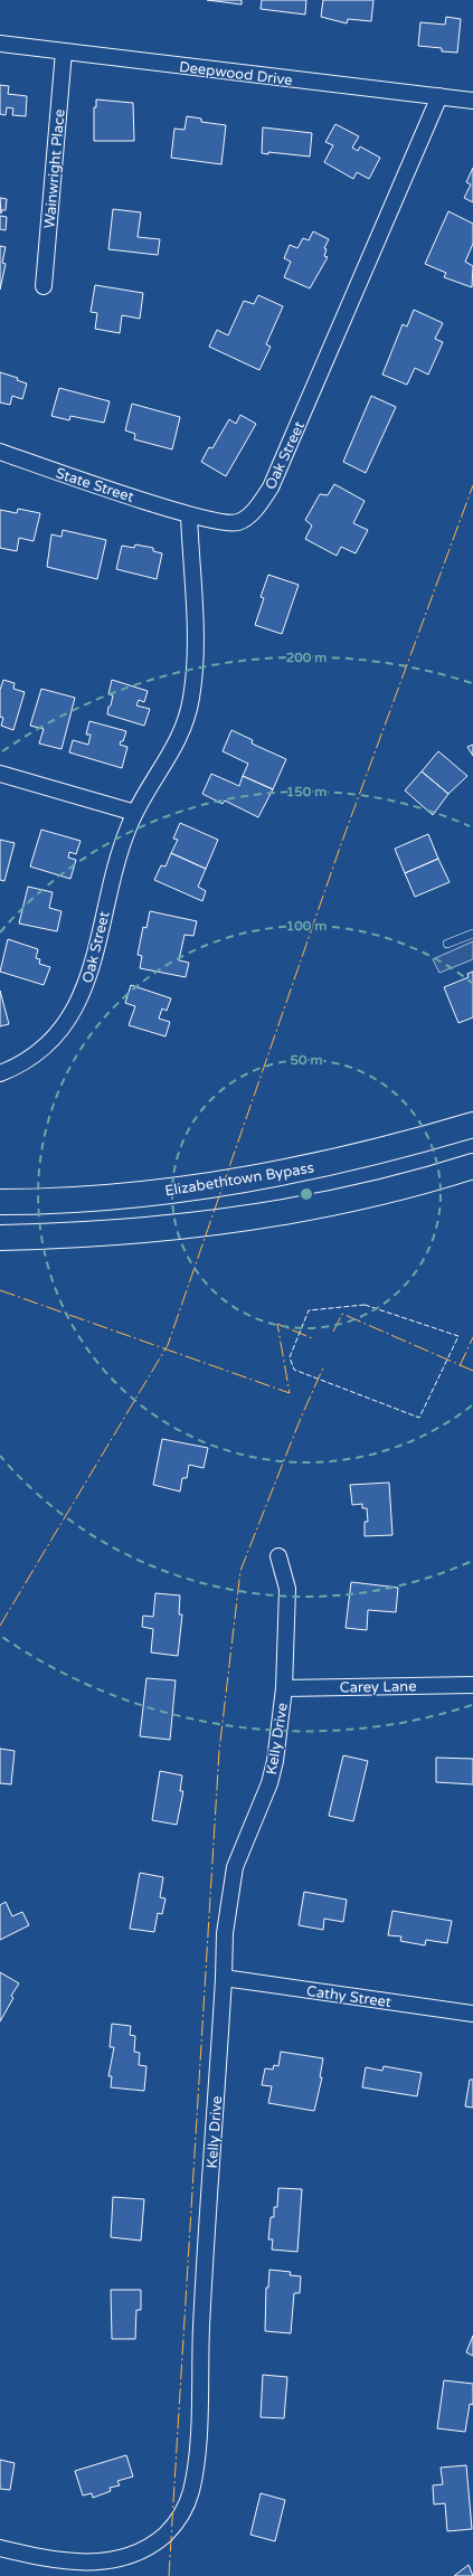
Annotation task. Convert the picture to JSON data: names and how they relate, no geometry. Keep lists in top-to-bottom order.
{
  "streets": {
    "highway": ["Elizabethtown Bypass"],
    "street": [
      "Deepwood Drive",
      "Wainwright Place",
      "Oak Street",
      "State Street",
      "Carey Lane",
      "Kelly Drive",
      "Cathy Street"
    ]
  },
  "crossings": [
    ["Deepwood Drive", "Wainwright Place"],
    ["Deepwood Drive", "Oak Street"],
    ["Oak Street", "State Street"],
    ["Carey Lane", "Kelly Drive"],
    ["Kelly Drive", "Cathy Street"]
  ],
  "rings": [
    "200 m",
    "150 m",
    "100 m",
    "50 m"
  ]
}
